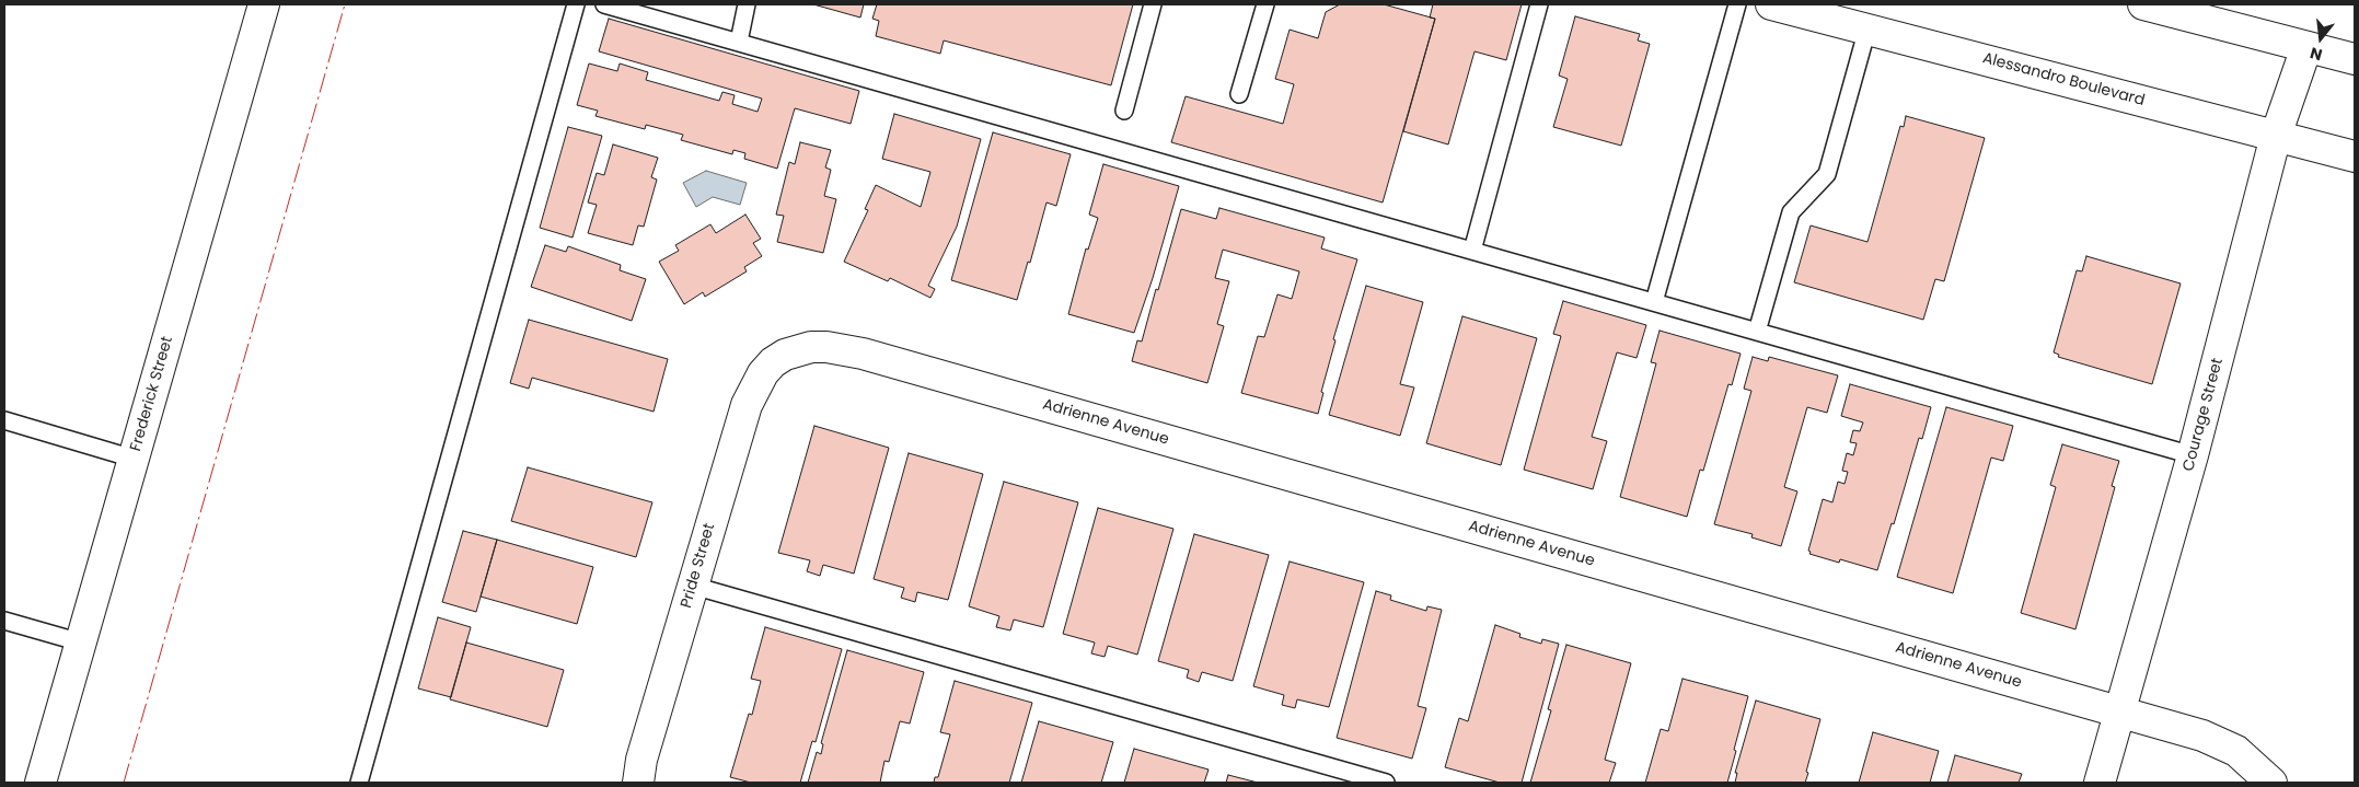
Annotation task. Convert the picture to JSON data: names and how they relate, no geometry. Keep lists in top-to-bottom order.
{
  "streets": {
    "street": [
      "Alessandro Boulevard",
      "Frederick Street",
      "Courage Street",
      "Adrienne Avenue",
      "Pride Street"
    ]
  },
  "crossings": [
    ["Alessandro Boulevard", "Courage Street"],
    ["Courage Street", "Adrienne Avenue"],
    ["Adrienne Avenue", "Pride Street"]
  ],
  "north": "bottom"
}
